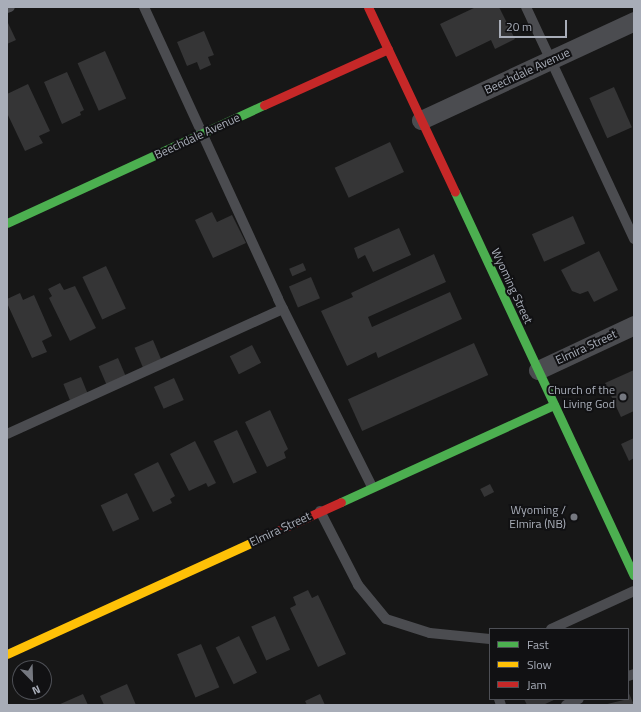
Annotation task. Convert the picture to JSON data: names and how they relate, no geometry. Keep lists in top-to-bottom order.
{
  "streets": {
    "street": ["Beechdale Avenue", "Wyoming Street", "Elmira Street"]
  },
  "crossings": [
    ["Beechdale Avenue", "Wyoming Street"],
    ["Wyoming Street", "Elmira Street"]
  ],
  "places": ["Church of the Living God", "Wyoming / Elmira (NB)"],
  "legend": ["Fast", "Slow", "Jam"],
  "scale_bar": "20 m",
  "north": "bottom right"
}
